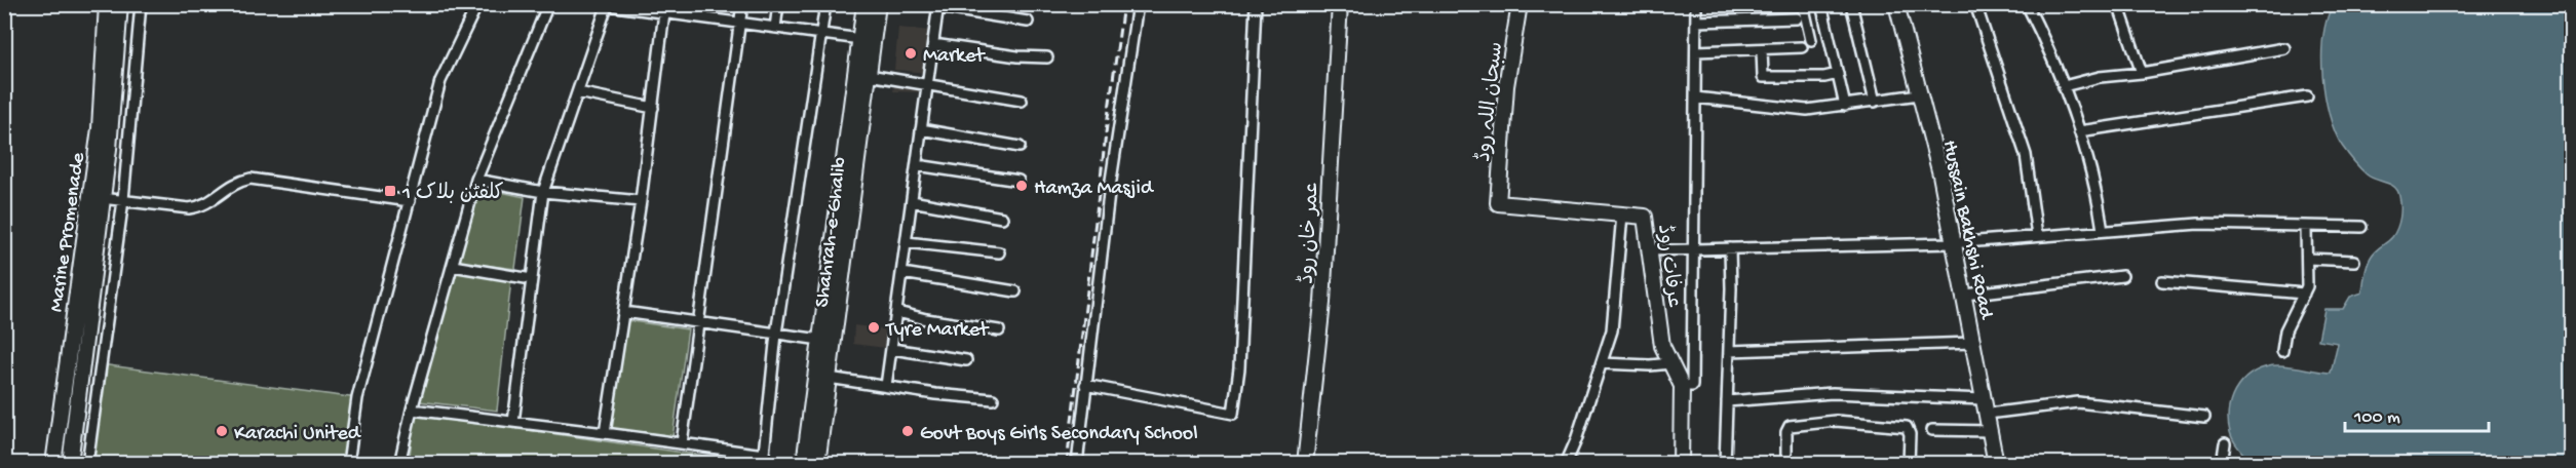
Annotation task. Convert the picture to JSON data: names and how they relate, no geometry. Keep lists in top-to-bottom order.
{
  "streets": {
    "main road": [
      "سبحان اللہ روڈ",
      "Hussain Bakhshi Road",
      "Marine Promenade",
      "Shahrah-e-Ghalib",
      "عمر خان روڈ",
      "عرفات روڈ"
    ]
  },
  "crossings": [
    ["سبحان اللہ روڈ", "عرفات روڈ"]
  ],
  "places": {
    "other": [
      "Market",
      "Hamza Masjid",
      "Tyre Market",
      "Karachi United",
      "Govt Boys Girls Secondary School"
    ],
    "transit": ["کلفٹن بلاک 1"]
  },
  "scale_bar": "100 m"
}
